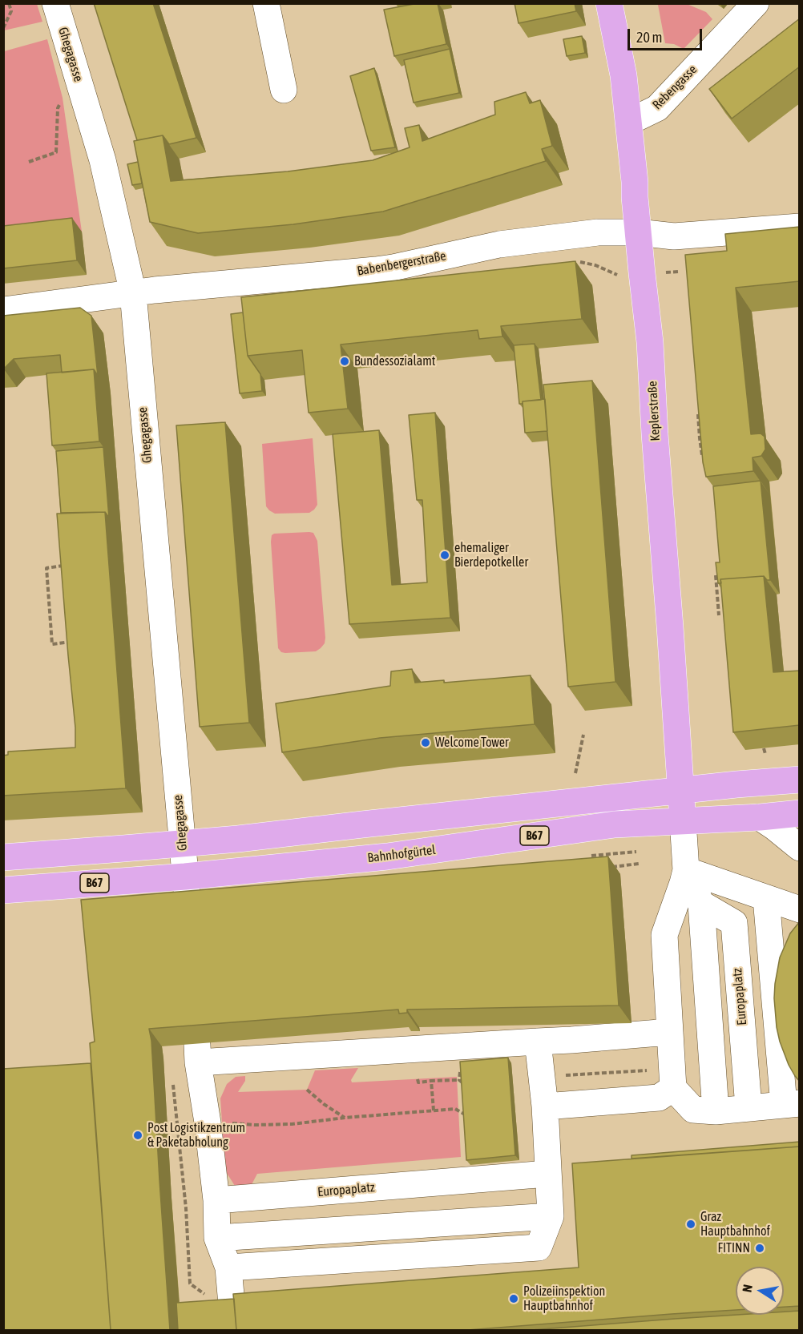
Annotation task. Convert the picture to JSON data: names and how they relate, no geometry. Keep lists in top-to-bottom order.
{
  "streets": {
    "main road": ["Keplerstraße", "B67", "Bahnhofgürtel"],
    "street": [
      "Ghegagasse",
      "Rebengasse",
      "Babenbergerstraße",
      "Europaplatz"
    ]
  },
  "crossings": [
    ["Ghegagasse", "Babenbergerstraße"],
    ["Ghegagasse", "B67"],
    ["Ghegagasse", "Bahnhofgürtel"],
    ["Rebengasse", "Keplerstraße"],
    ["Babenbergerstraße", "Keplerstraße"],
    ["Keplerstraße", "B67"],
    ["Keplerstraße", "Bahnhofgürtel"]
  ],
  "places": [
    "Bundessozialamt",
    "ehemaliger Bierdepotkeller",
    "Welcome Tower",
    "Post Logistikzentrum & Paketabholung",
    "Graz Hauptbahnhof",
    "FITINN",
    "Polizeiinspektion Hauptbahnhof"
  ],
  "scale_bar": "20 m",
  "north": "left"
}
